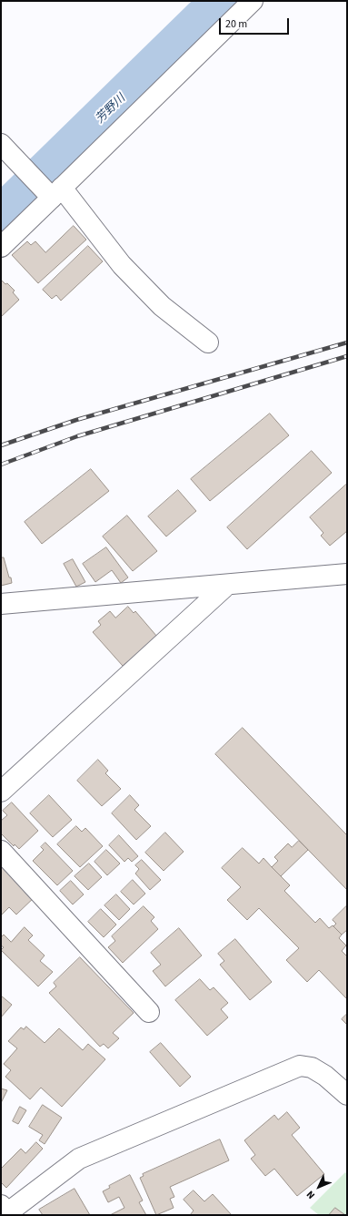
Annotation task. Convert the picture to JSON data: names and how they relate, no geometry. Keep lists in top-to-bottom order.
{
  "water": ["芳野川"],
  "scale_bar": "20 m",
  "north": "bottom left"
}
